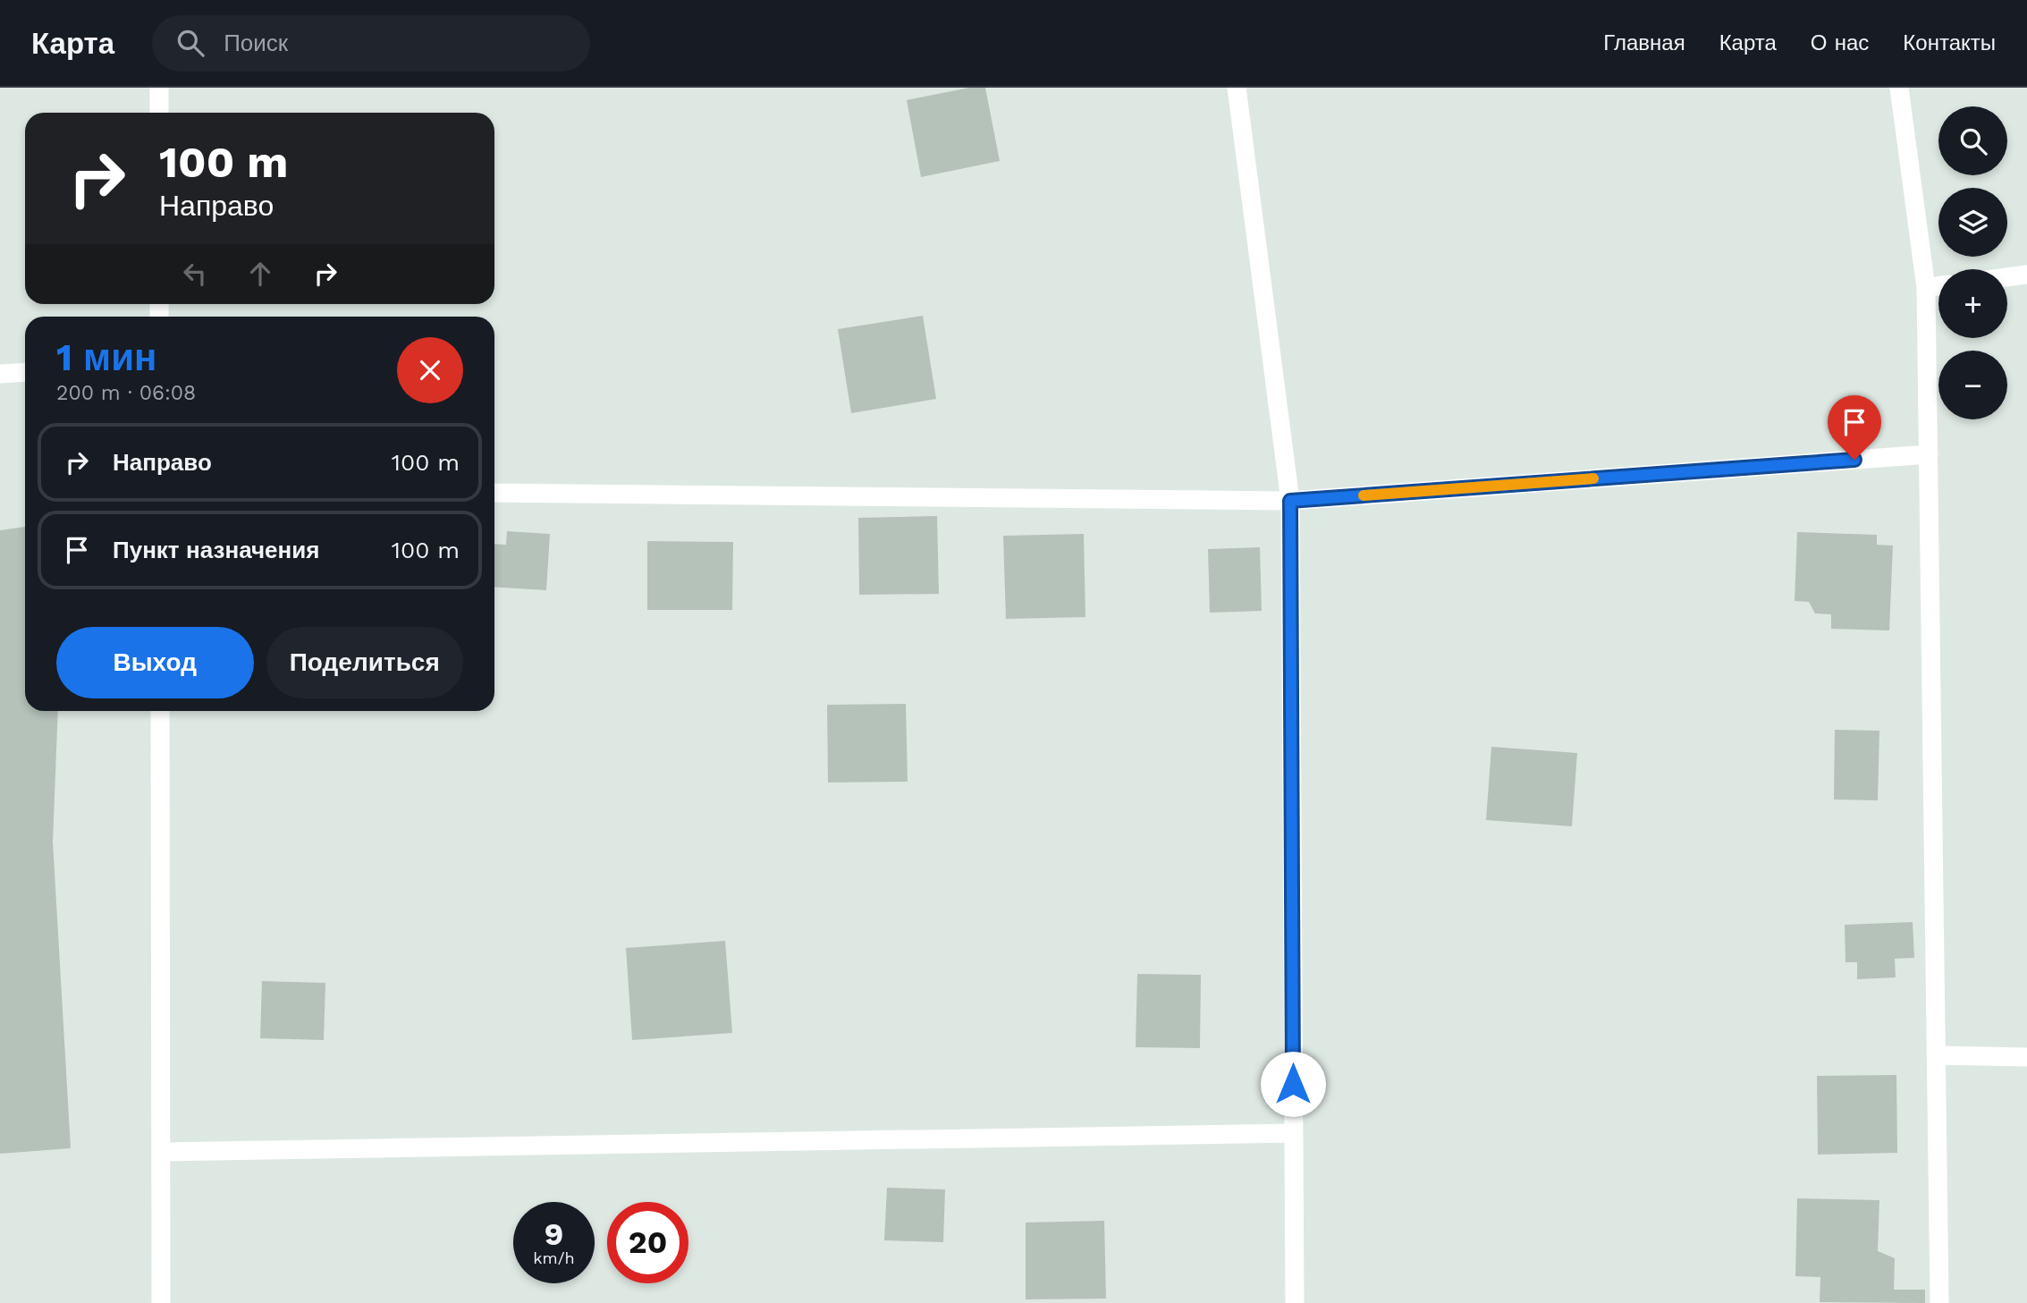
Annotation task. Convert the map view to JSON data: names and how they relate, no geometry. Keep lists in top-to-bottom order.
{
  "page": {
    "header": "Карта",
    "search": "Поиск",
    "nav": [
      "Главная",
      "Карта",
      "О нас",
      "Контакты"
    ],
    "map_buttons": ["+", "−"],
    "turn": ["100 m", "Направо"],
    "heading": ["1 мин", "200 m · 06:08"],
    "list": [
      {
        "name": "Направо",
        "value": "100 m"
      },
      {
        "name": "Пункт назначения",
        "value": "100 m"
      }
    ],
    "buttons": ["Выход", "Поделиться"],
    "speed": "9 km/h",
    "limit": "20"
  }
}
